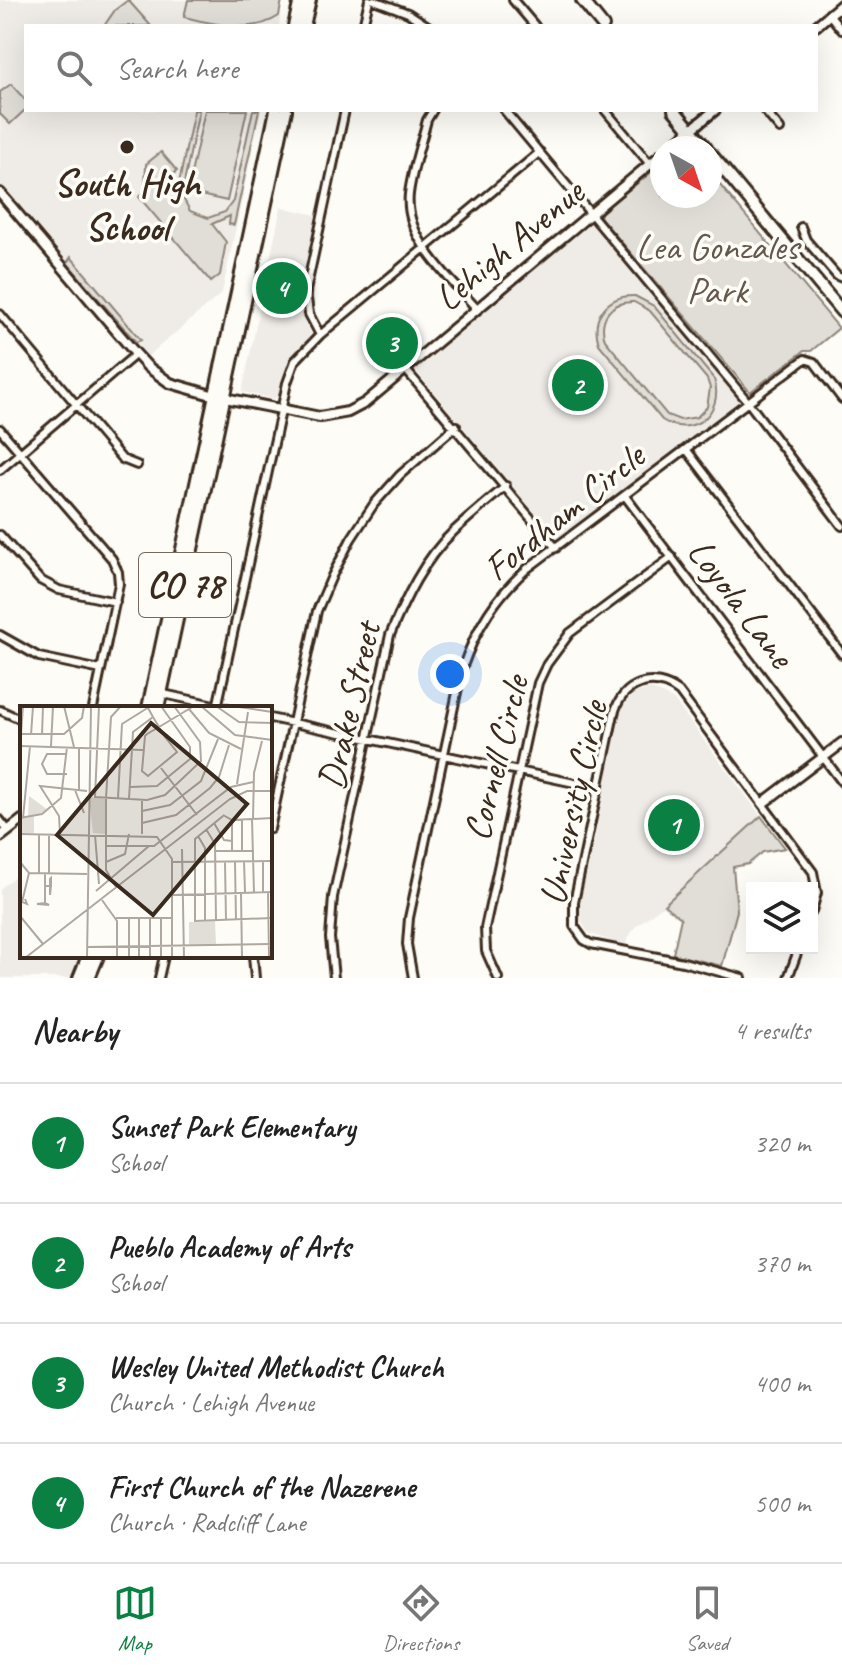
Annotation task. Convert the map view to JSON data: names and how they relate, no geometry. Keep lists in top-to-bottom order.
{
  "streets": {
    "main road": ["CO 78"],
    "street": [
      "Lehigh Avenue",
      "Fordham Circle",
      "Loyola Lane",
      "Drake Street",
      "Cornell Circle",
      "University Circle"
    ]
  },
  "crossings": [
    ["Lehigh Avenue", "CO 78"],
    ["Fordham Circle", "Loyola Lane"],
    ["Loyola Lane", "Cornell Circle"]
  ],
  "parks": ["Lea Gonzales Park"],
  "places": ["South High School"],
  "north": "bottom right",
  "page": {
    "search": "Search here",
    "pins": [
      "4",
      "3",
      "2",
      "1"
    ],
    "heading": ["Nearby", "4 results"],
    "list": [
      {
        "mark": "1",
        "name": "Sunset Park Elementary",
        "note": "School",
        "value": "320 m"
      },
      {
        "mark": "2",
        "name": "Pueblo Academy of Arts",
        "note": "School",
        "value": "370 m"
      },
      {
        "mark": "3",
        "name": "Wesley United Methodist Church",
        "note": "Church · Lehigh Avenue",
        "value": "400 m"
      },
      {
        "mark": "4",
        "name": "First Church of the Nazerene",
        "note": "Church · Radcliff Lane",
        "value": "500 m"
      }
    ],
    "nav": ["Map", "Directions", "Saved"]
  }
}
